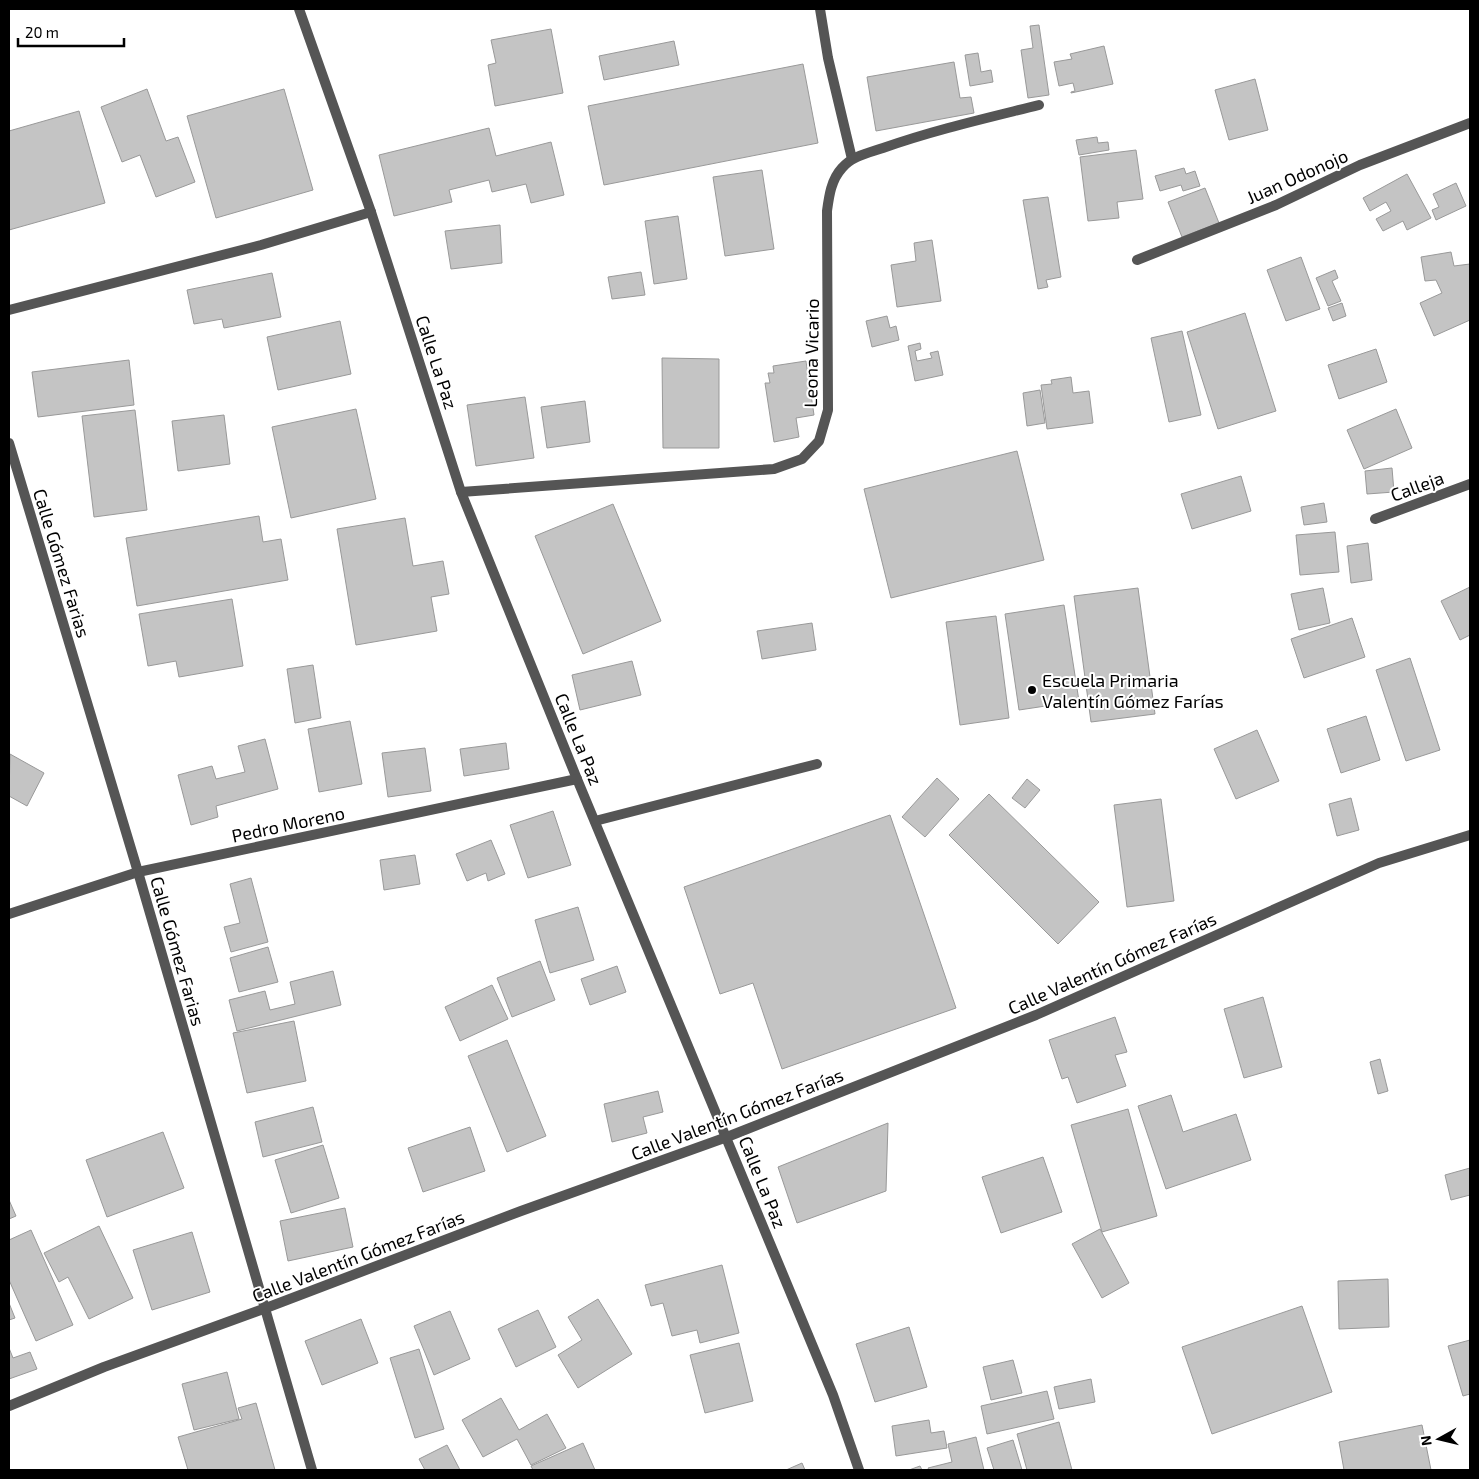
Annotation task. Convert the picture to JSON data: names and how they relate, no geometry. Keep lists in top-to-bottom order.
{
  "streets": {
    "street": [
      "Juan Odonojo",
      "Leona Vicario",
      "Calle La Paz",
      "Calleja",
      "Calle Gómez Farias",
      "Pedro Moreno",
      "Calle Valentín Gómez Farías"
    ]
  },
  "crossings": [
    ["Leona Vicario", "Calle La Paz"],
    ["Calle La Paz", "Pedro Moreno"],
    ["Calle La Paz", "Calle Valentín Gómez Farías"],
    ["Calle Gómez Farias", "Pedro Moreno"],
    ["Calle Gómez Farias", "Calle Valentín Gómez Farías"]
  ],
  "places": ["Escuela Primaria Valentín Gómez Farías"],
  "scale_bar": "20 m",
  "north": "left"
}
